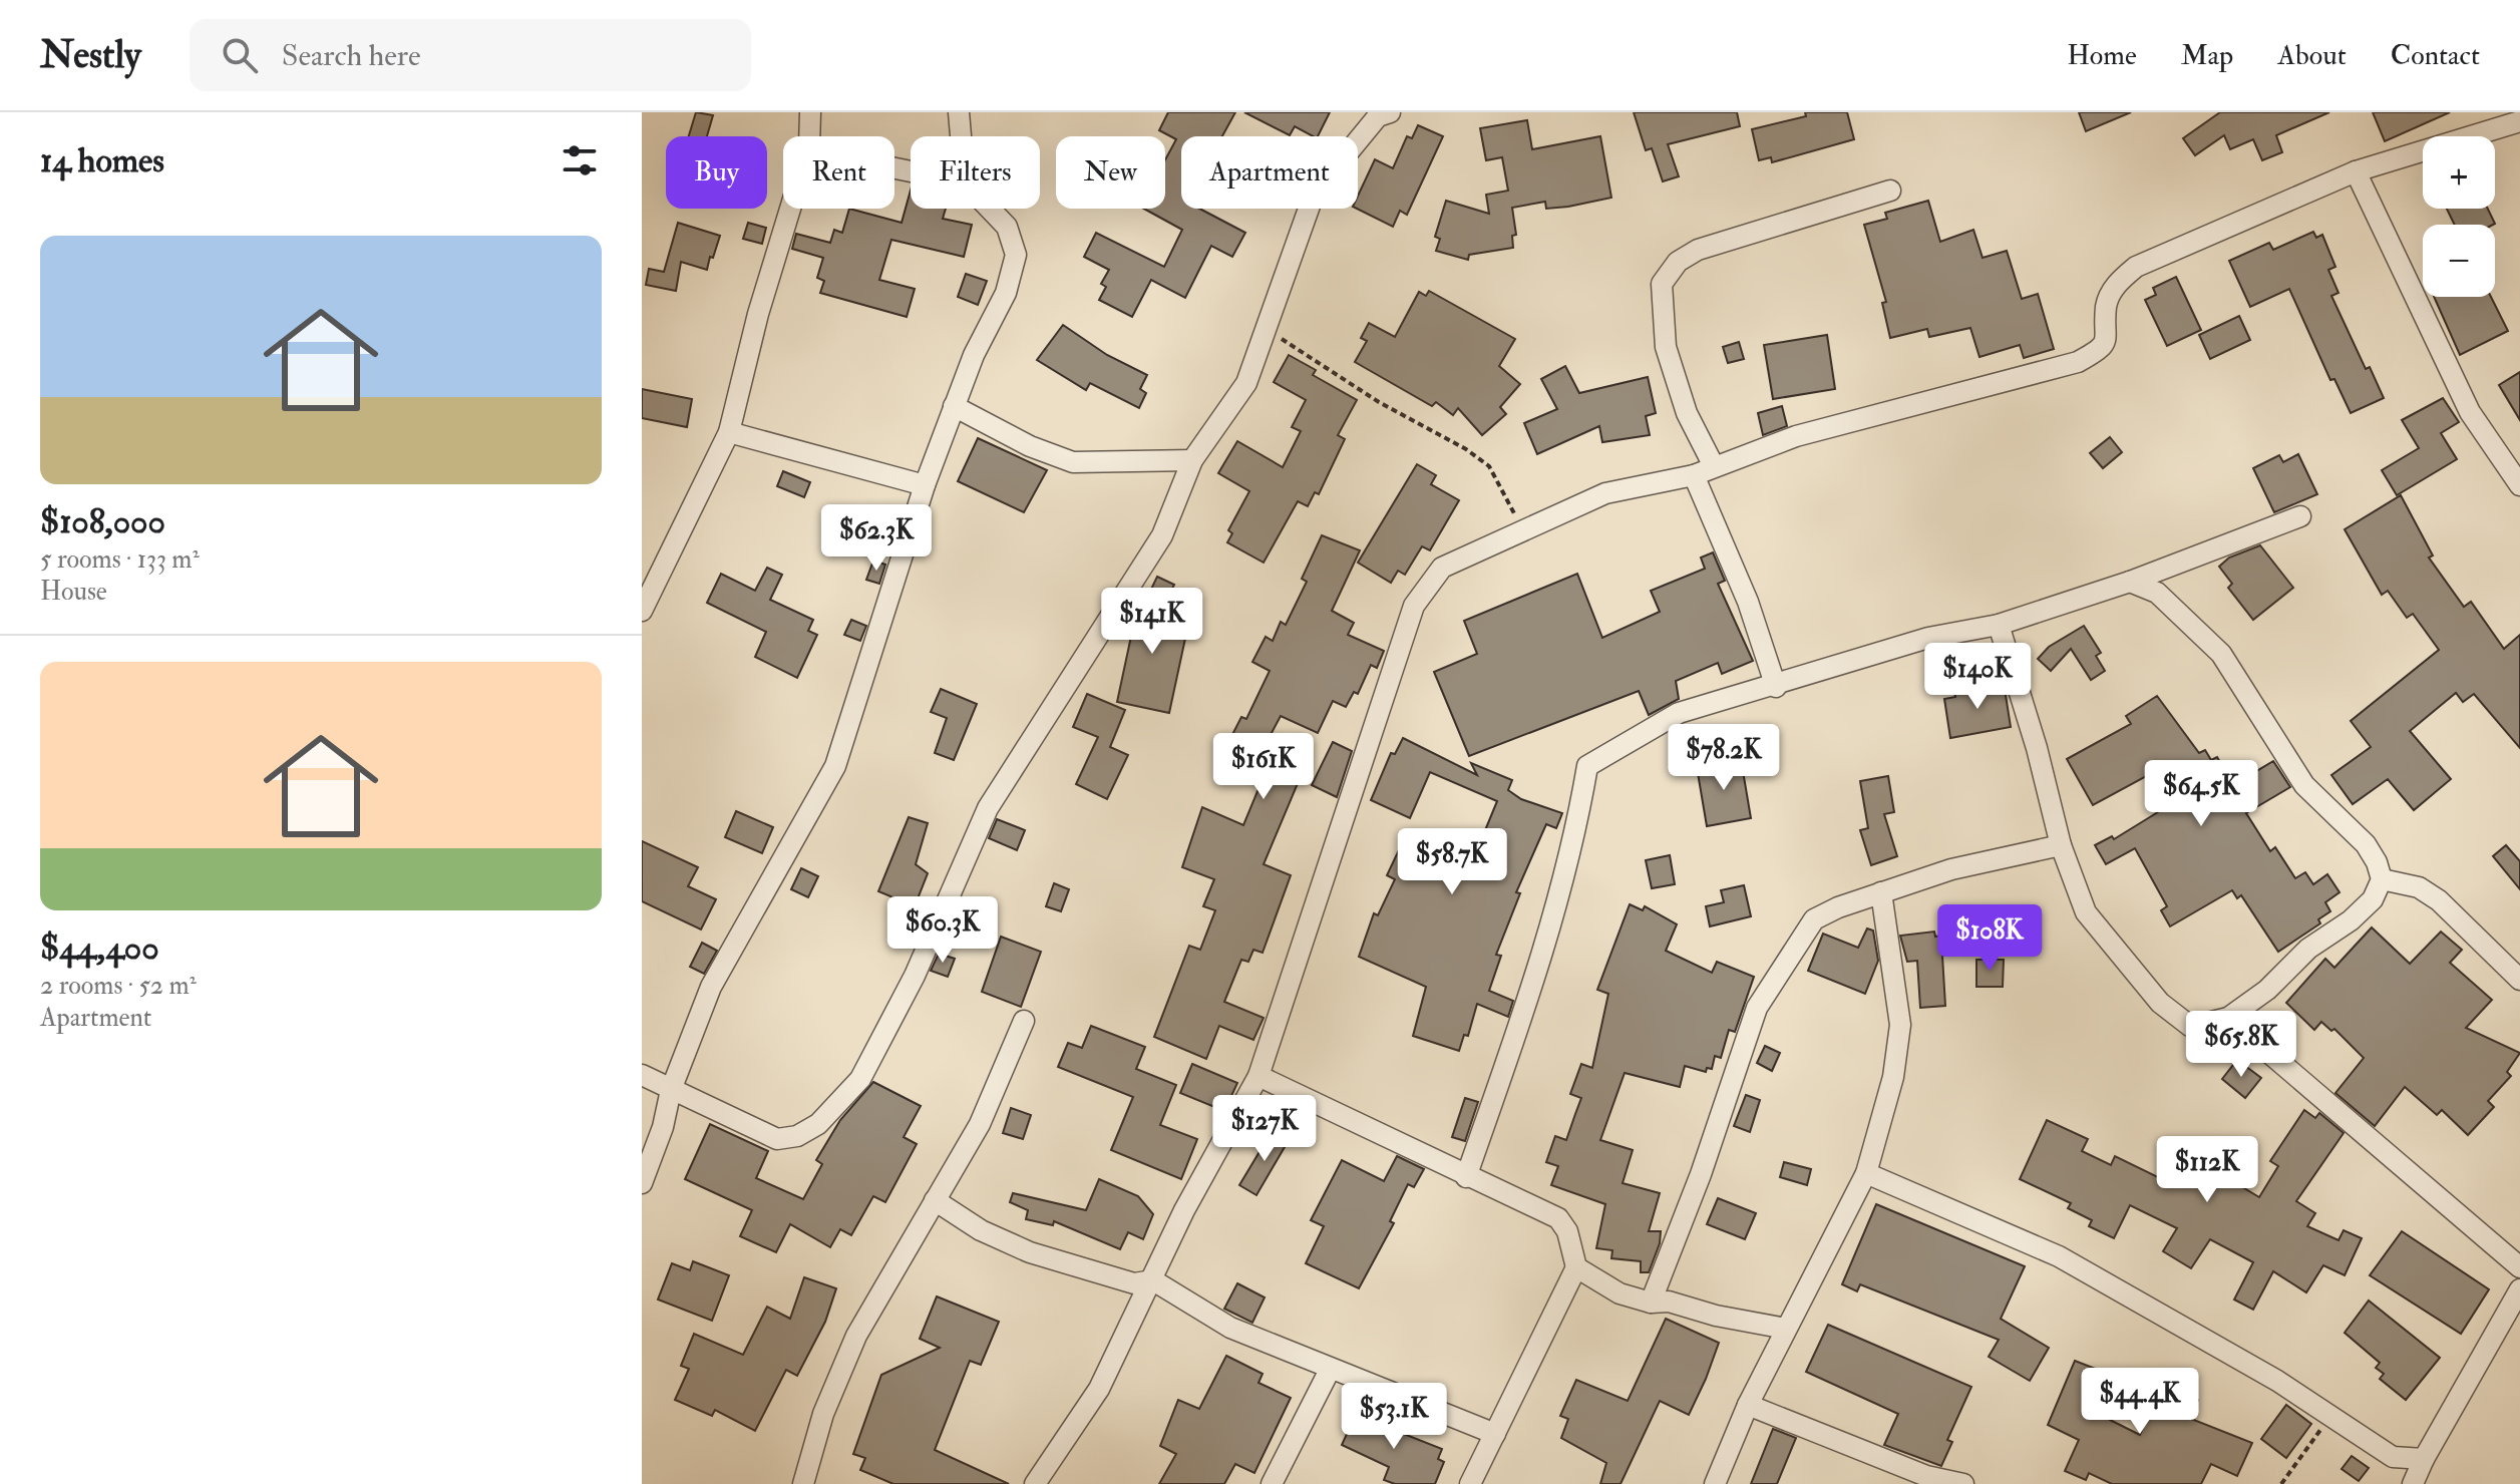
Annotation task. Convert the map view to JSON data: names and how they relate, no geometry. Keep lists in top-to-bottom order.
{
  "page": {
    "header": "Nestly",
    "search": "Search here",
    "nav": [
      "Home",
      "Map",
      "About",
      "Contact"
    ],
    "heading": "14 homes",
    "map_buttons": ["+", "−"],
    "chip": [
      "Buy",
      "Rent",
      "Filters",
      "New",
      "Apartment"
    ],
    "list": [
      {
        "name": "$108,000",
        "note": "5 rooms · 133 m² · House"
      },
      {
        "name": "$44,400",
        "note": "2 rooms · 52 m² · Apartment"
      }
    ],
    "price": [
      "$62.3K",
      "$141K",
      "$140K",
      "$78.2K",
      "$161K",
      "$64.5K",
      "$58.7K",
      "$60.3K",
      "$108K",
      "$65.8K",
      "$127K",
      "$112K",
      "$44.4K",
      "$53.1K"
    ]
  }
}
